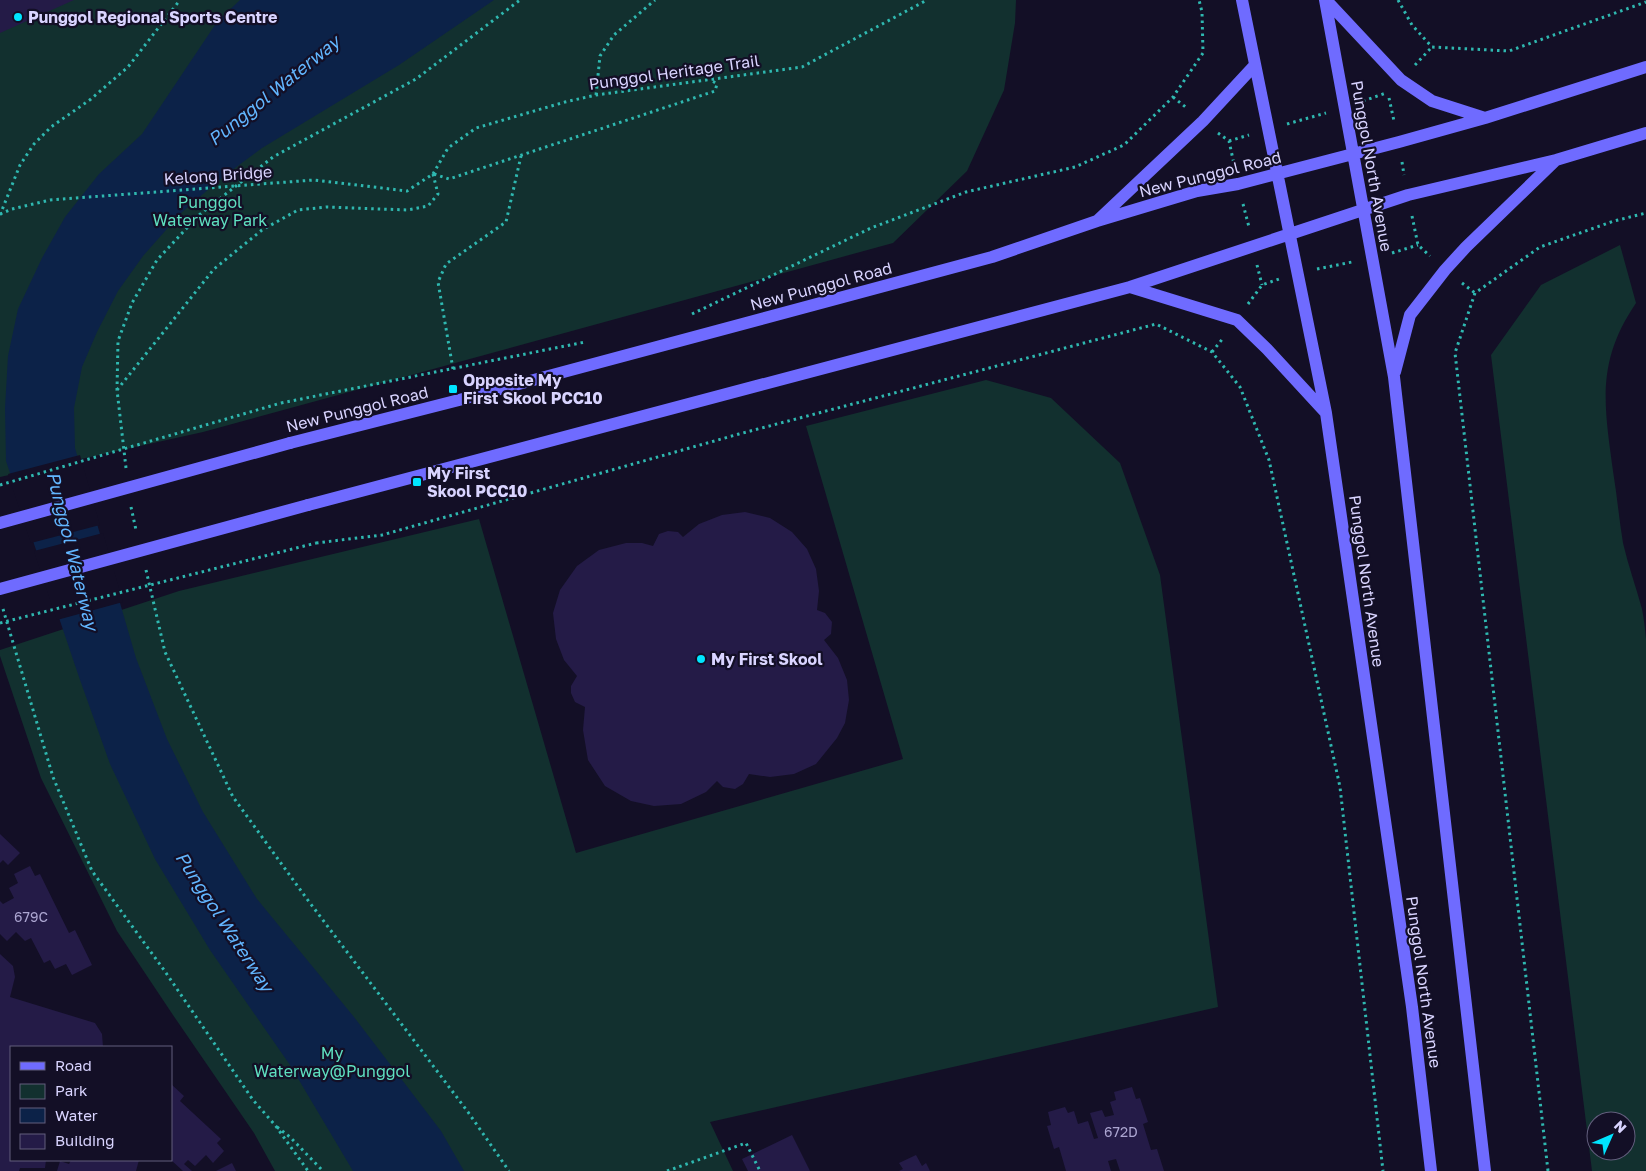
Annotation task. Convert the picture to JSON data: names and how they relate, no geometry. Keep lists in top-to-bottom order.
{
  "streets": {
    "main road": ["Punggol North Avenue", "New Punggol Road"],
    "path": ["Punggol Heritage Trail", "Kelong Bridge"]
  },
  "crossings": [
    ["Punggol Heritage Trail", "Kelong Bridge"],
    ["Punggol North Avenue", "New Punggol Road"]
  ],
  "water": ["Punggol Waterway"],
  "parks": ["Punggol Waterway Park", "My Waterway@Punggol"],
  "places": {
    "other": ["Punggol Regional Sports Centre", "My First Skool"],
    "transit": ["Opposite My First Skool PCC10", "My First Skool PCC10"]
  },
  "house_numbers": ["679C", "672D"],
  "legend": [
    "Road",
    "Park",
    "Water",
    "Building"
  ],
  "north": "top right"
}
